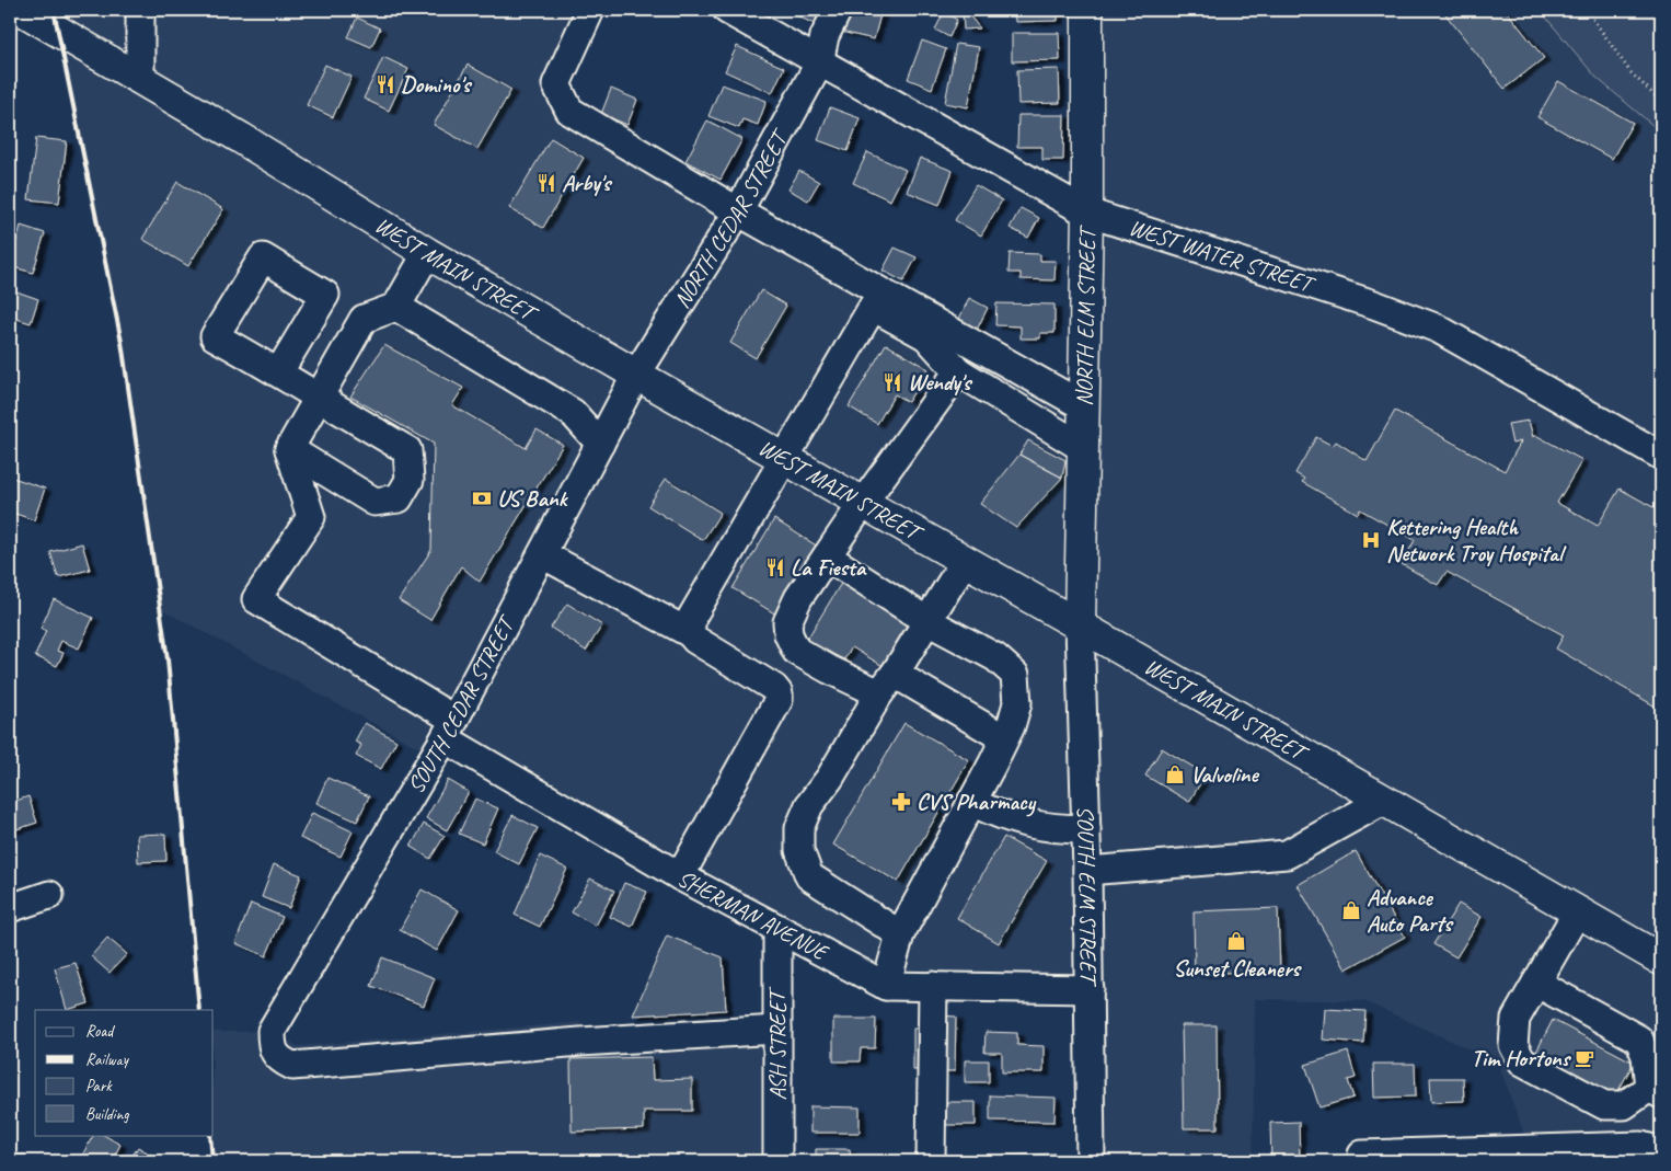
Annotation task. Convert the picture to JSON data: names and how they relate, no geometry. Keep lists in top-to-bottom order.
{
  "streets": {
    "main road": ["WEST MAIN STREET", "NORTH ELM STREET"],
    "street": [
      "NORTH CEDAR STREET",
      "WEST WATER STREET",
      "SOUTH CEDAR STREET",
      "SOUTH ELM STREET",
      "SHERMAN AVENUE",
      "ASH STREET"
    ]
  },
  "crossings": [
    ["NORTH CEDAR STREET", "WEST WATER STREET"],
    ["NORTH CEDAR STREET", "WEST MAIN STREET"],
    ["NORTH CEDAR STREET", "SOUTH CEDAR STREET"],
    ["WEST WATER STREET", "NORTH ELM STREET"],
    ["WEST MAIN STREET", "NORTH ELM STREET"],
    ["WEST MAIN STREET", "SOUTH CEDAR STREET"],
    ["WEST MAIN STREET", "SOUTH ELM STREET"],
    ["NORTH ELM STREET", "SOUTH ELM STREET"],
    ["SOUTH CEDAR STREET", "SHERMAN AVENUE"],
    ["SOUTH CEDAR STREET", "ASH STREET"],
    ["SOUTH ELM STREET", "SHERMAN AVENUE"],
    ["SHERMAN AVENUE", "ASH STREET"]
  ],
  "places": {
    "restaurant": [
      "Domino's",
      "Arby's",
      "Wendy's",
      "La Fiesta"
    ],
    "bank": ["US Bank"],
    "hospital": ["Kettering Health Network Troy Hospital"],
    "shop": ["Valvoline", "Advance Auto Parts", "Sunset Cleaners"],
    "pharmacy": ["CVS Pharmacy"],
    "cafe": ["Tim Hortons"]
  },
  "legend": [
    "Road",
    "Railway",
    "Park",
    "Building"
  ]
}
